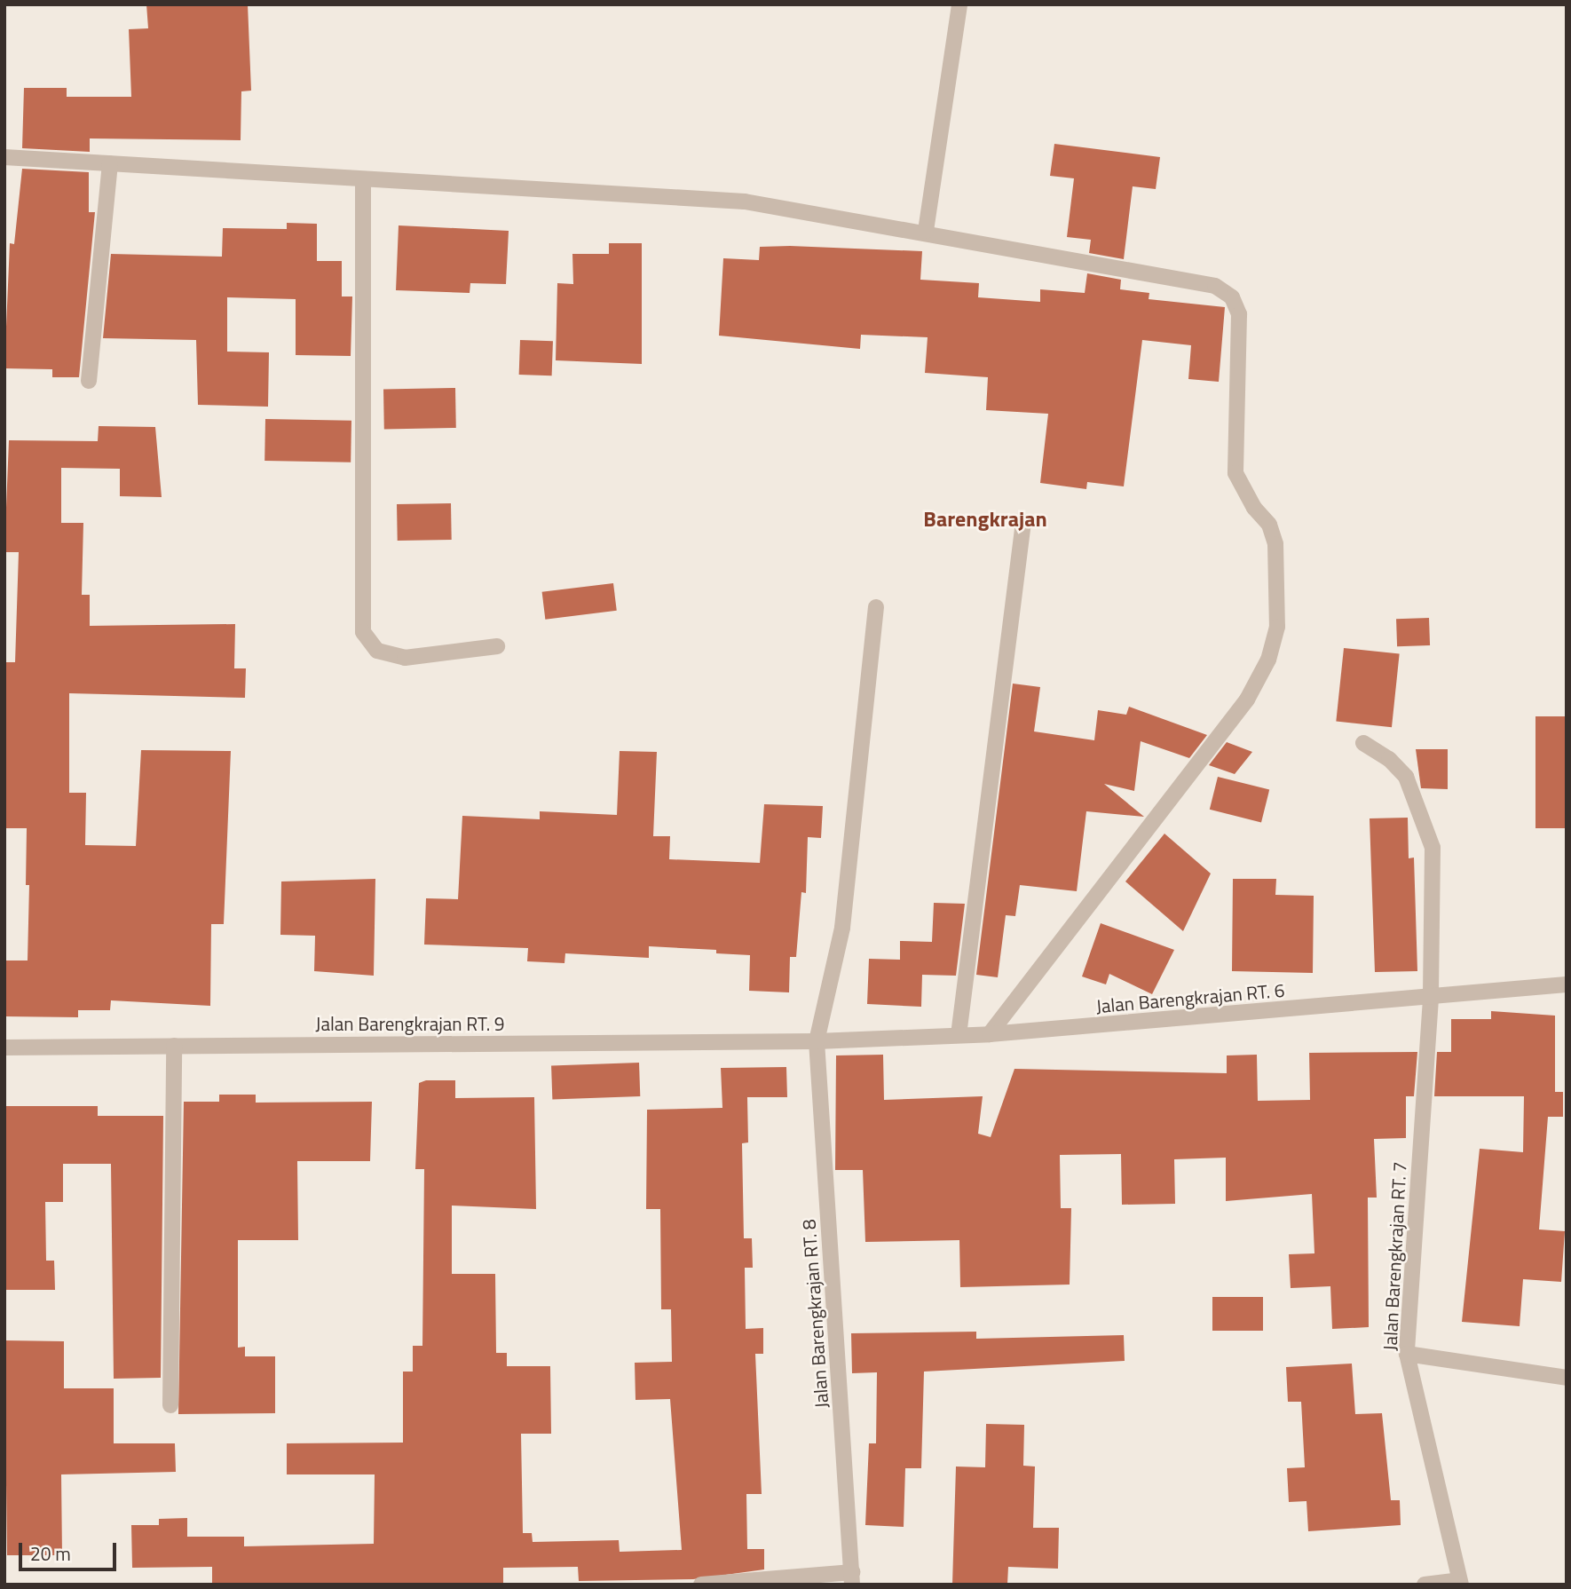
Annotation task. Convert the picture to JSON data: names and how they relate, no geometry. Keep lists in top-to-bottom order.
{
  "streets": {
    "street": [
      "Jalan Barengkrajan RT. 6",
      "Jalan Barengkrajan RT. 9",
      "Jalan Barengkrajan RT. 7",
      "Jalan Barengkrajan RT. 8"
    ]
  },
  "crossings": [
    ["Jalan Barengkrajan RT. 6", "Jalan Barengkrajan RT. 9"],
    ["Jalan Barengkrajan RT. 6", "Jalan Barengkrajan RT. 7"],
    ["Jalan Barengkrajan RT. 6", "Jalan Barengkrajan RT. 8"],
    ["Jalan Barengkrajan RT. 9", "Jalan Barengkrajan RT. 8"]
  ],
  "districts": ["Barengkrajan"],
  "scale_bar": "20 m"
}
